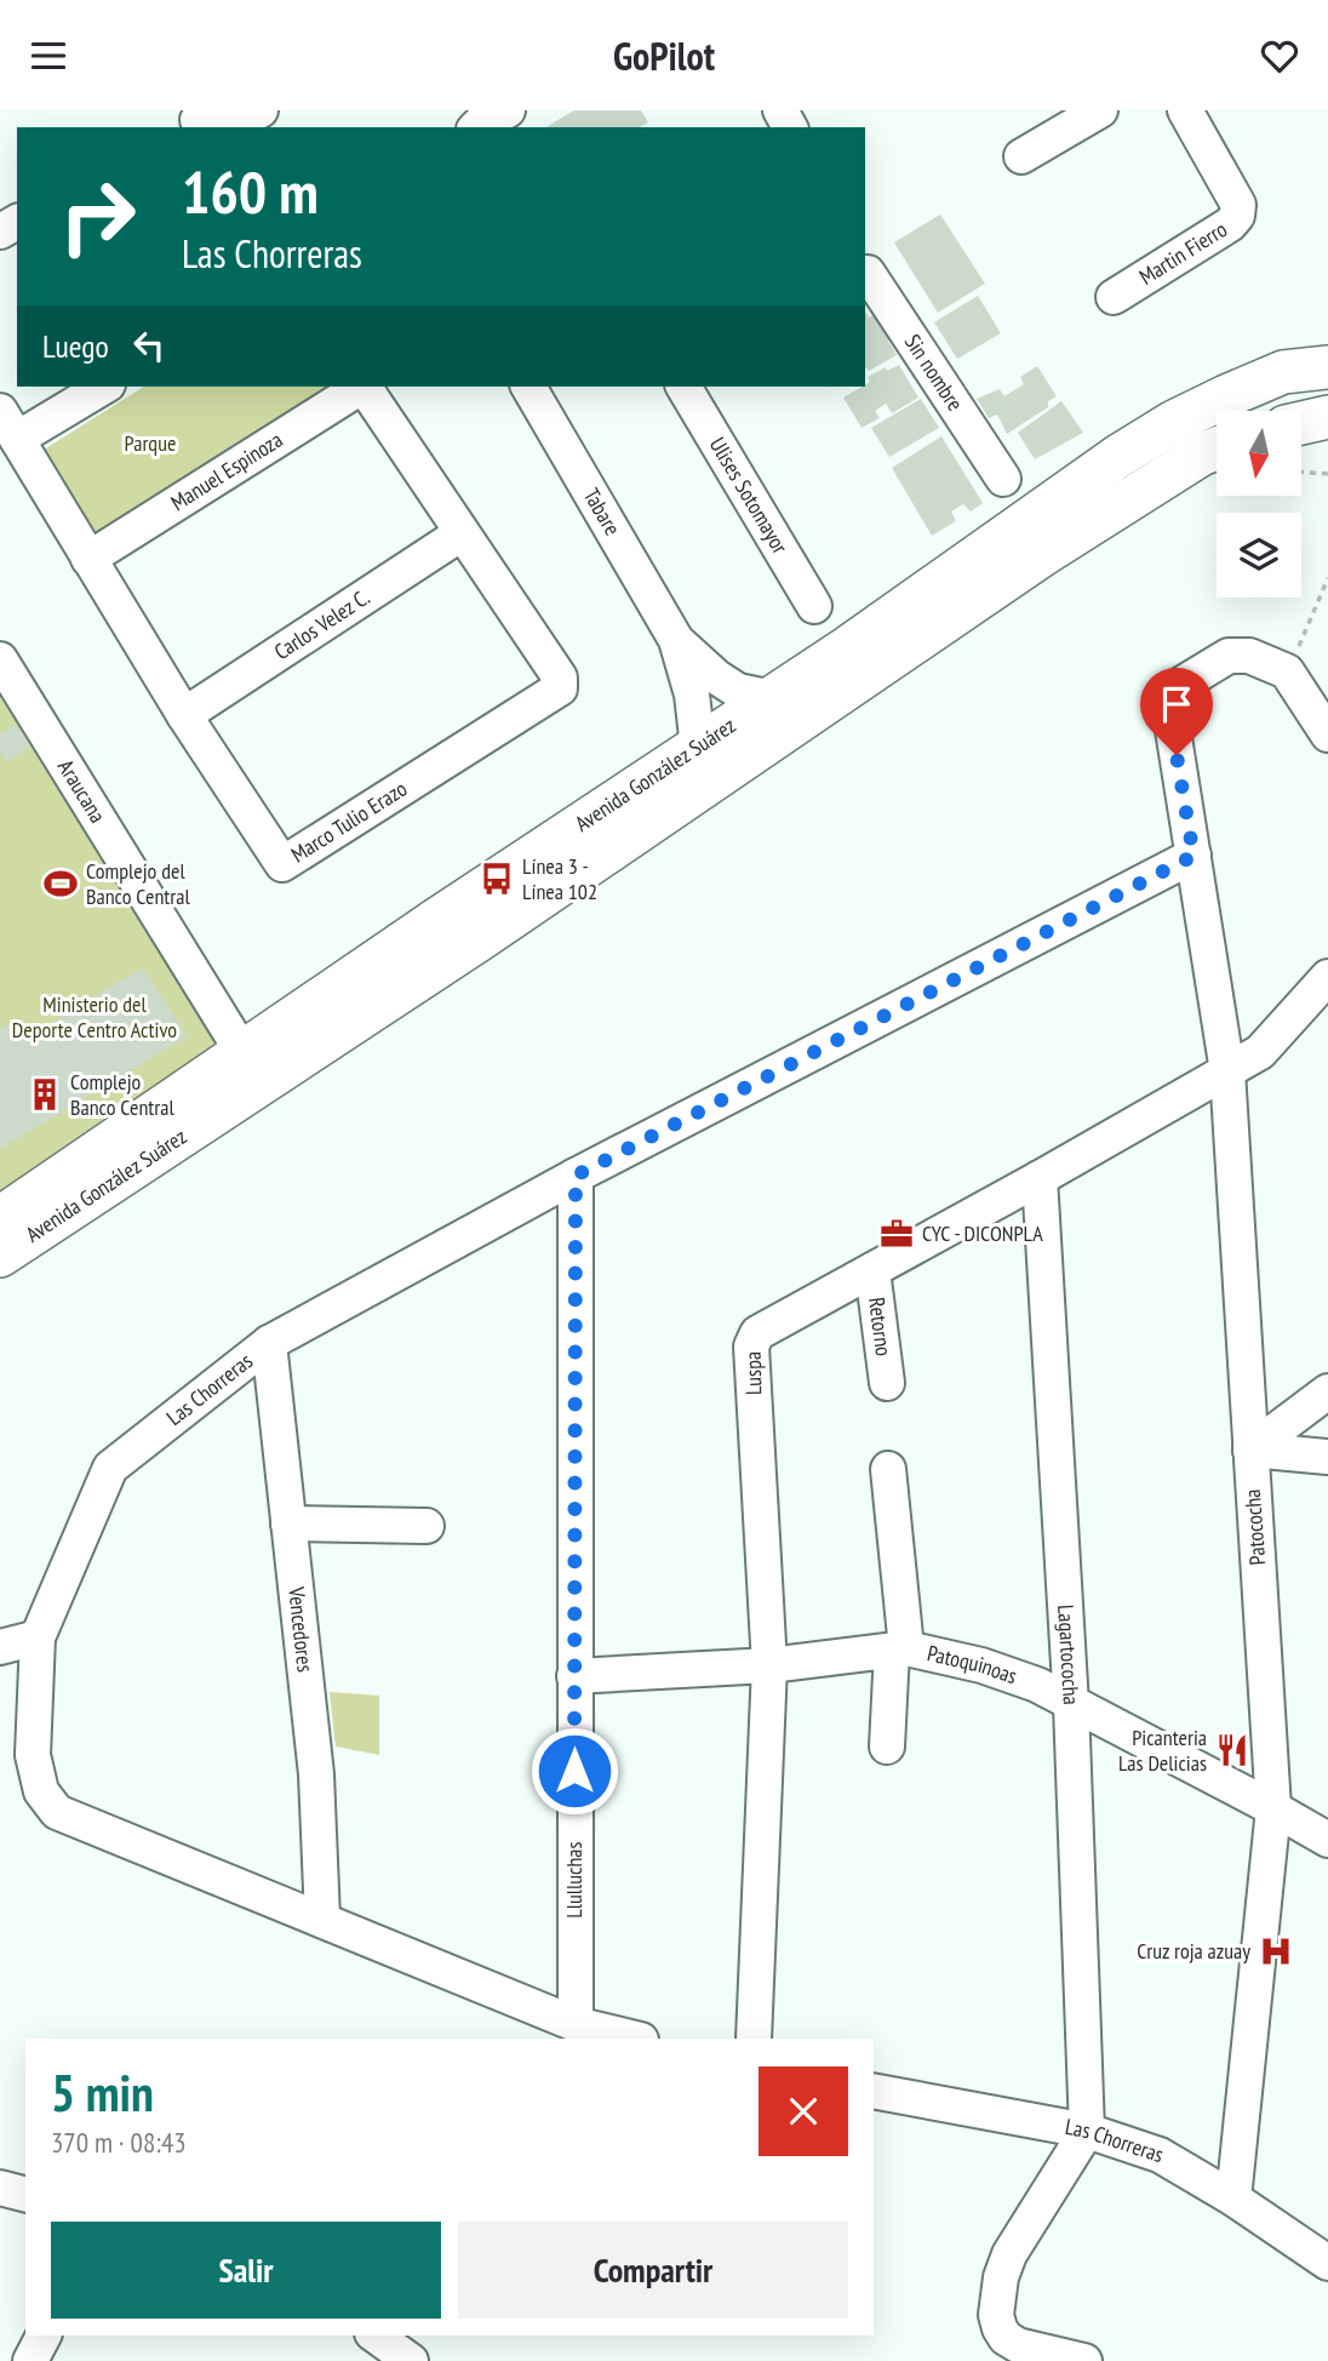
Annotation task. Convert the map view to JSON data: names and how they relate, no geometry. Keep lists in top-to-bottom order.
{
  "streets": {
    "main road": ["Avenida González Suárez"],
    "street": [
      "Martin Fierro",
      "Sin nombre",
      "Manuel Espinoza",
      "Ulises Sotomayor",
      "Tabare",
      "Carlos Velez C.",
      "Araucana",
      "Marco Tulio Erazo",
      "Retorno",
      "Luspa",
      "Las Chorreras",
      "Patococha",
      "Vencedores",
      "Lagartococha",
      "Patoquinoas",
      "Llulluchas"
    ]
  },
  "crossings": [
    ["Manuel Espinoza", "Marco Tulio Erazo"],
    ["Tabare", "Avenida González Suárez"],
    ["Carlos Velez C.", "Marco Tulio Erazo"],
    ["Avenida González Suárez", "Araucana"],
    ["Retorno", "Luspa"],
    ["Luspa", "Patococha"],
    ["Luspa", "Lagartococha"],
    ["Luspa", "Patoquinoas"],
    ["Las Chorreras", "Patococha"],
    ["Las Chorreras", "Vencedores"],
    ["Las Chorreras", "Lagartococha"],
    ["Las Chorreras", "Llulluchas"],
    ["Patococha", "Patoquinoas"],
    ["Lagartococha", "Patoquinoas"],
    ["Patoquinoas", "Llulluchas"]
  ],
  "parks": ["Parque", "Ministerio del Deporte Centro Activo"],
  "places": {
    "bus stop": ["Línea 3 - Línea 102"],
    "sports": ["Complejo del Banco Central"],
    "building": ["Complejo Banco Central"],
    "office": ["CYC - DICONPLA"],
    "restaurant": ["Picanteria Las Delicias"],
    "hospital": ["Cruz roja azuay"]
  },
  "north": "bottom",
  "page": {
    "header": "GoPilot",
    "turn": ["160 m", "Las Chorreras"],
    "then": "Luego",
    "heading": ["5 min", "370 m · 08:43"],
    "buttons": ["Salir", "Compartir"]
  }
}
